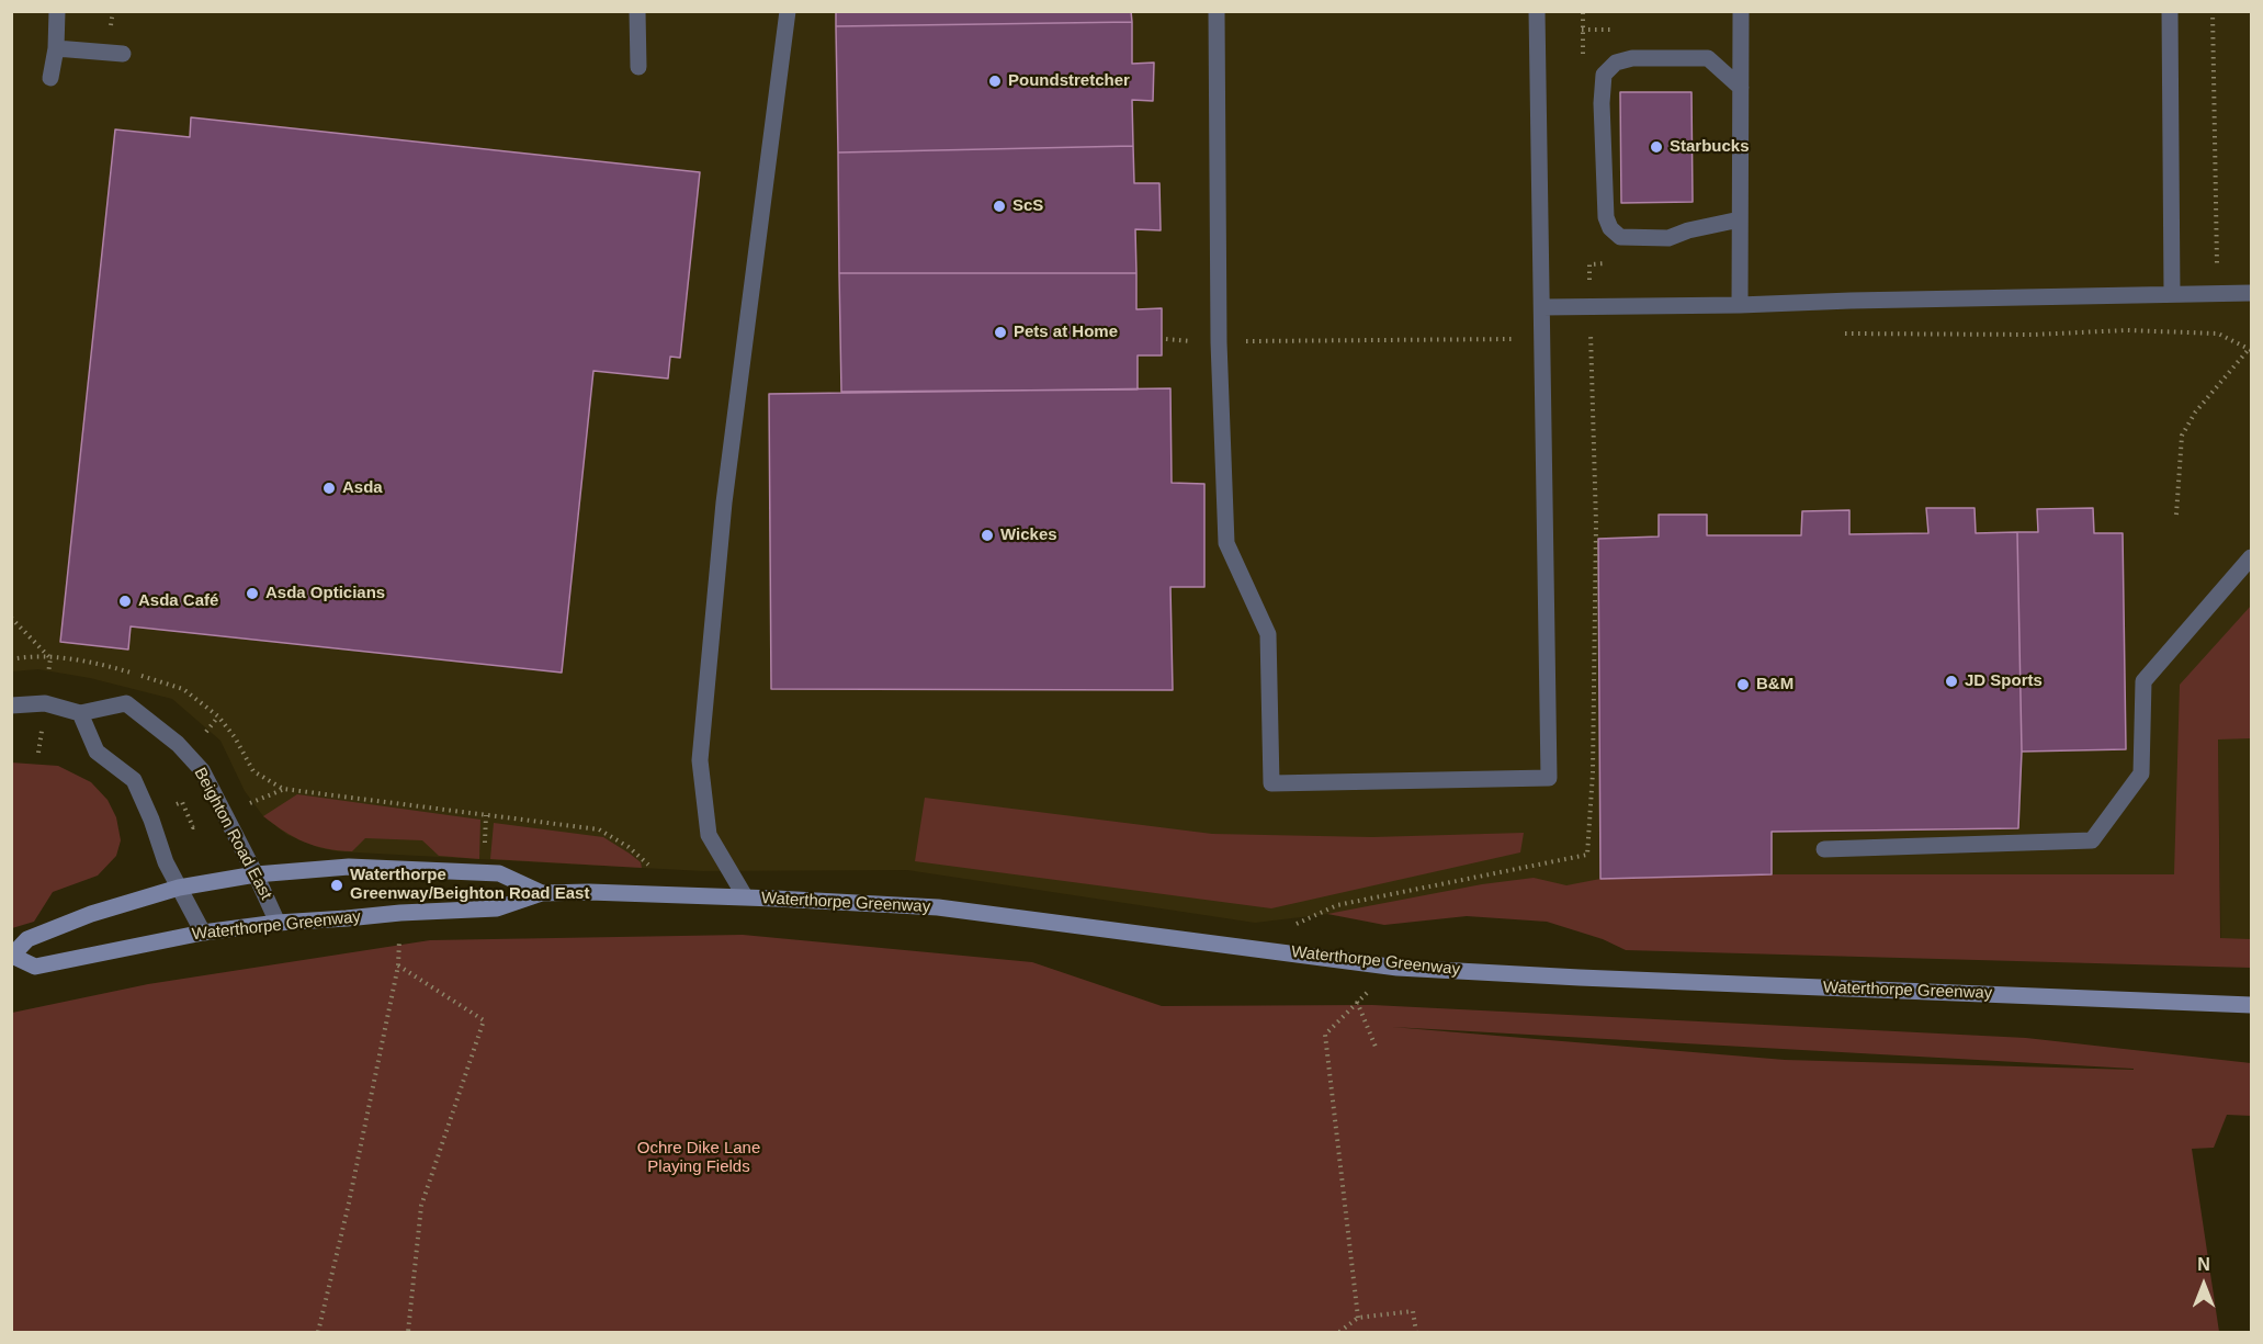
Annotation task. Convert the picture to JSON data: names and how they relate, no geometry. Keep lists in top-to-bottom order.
{
  "streets": {
    "street": ["Beighton Road East", "Waterthorpe Greenway"]
  },
  "crossings": [
    ["Beighton Road East", "Waterthorpe Greenway"]
  ],
  "parks": ["Ochre Dike Lane Playing Fields"],
  "places": [
    "Poundstretcher",
    "Starbucks",
    "ScS",
    "Pets at Home",
    "Asda",
    "Wickes",
    "Asda Opticians",
    "Asda Café",
    "JD Sports",
    "B&M",
    "Waterthorpe Greenway/Beighton Road East"
  ],
  "north": "top"
}
